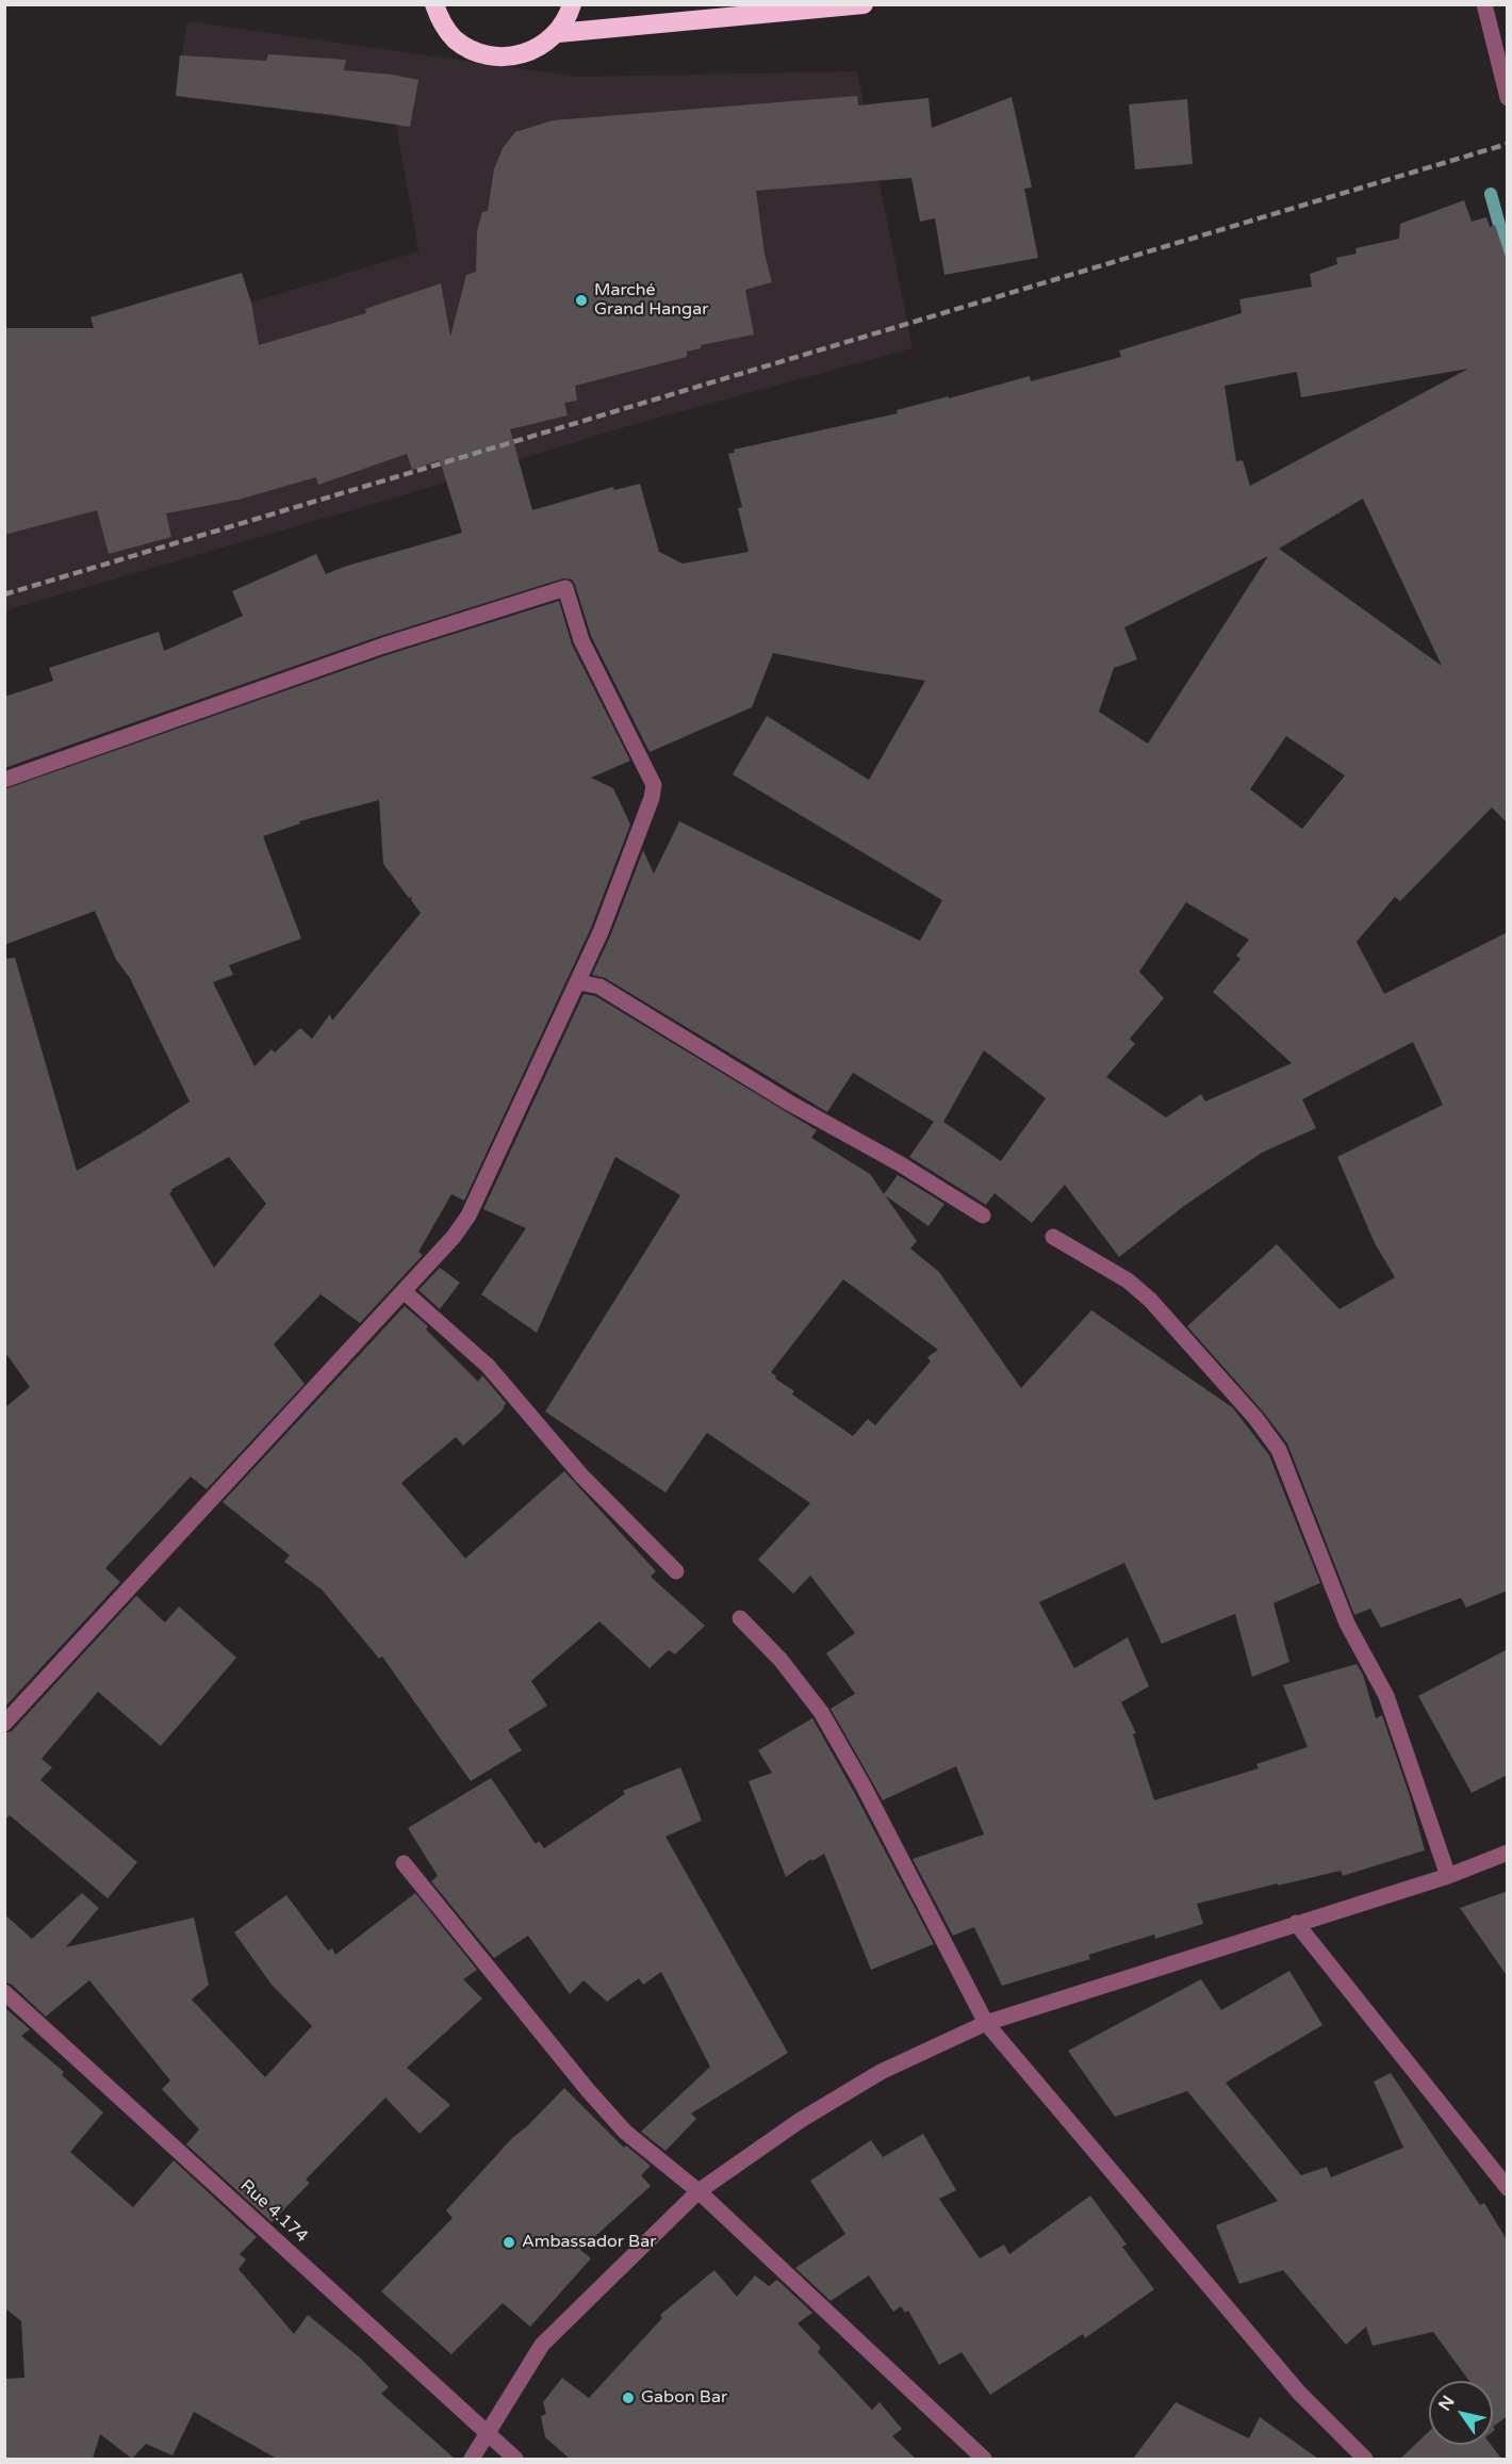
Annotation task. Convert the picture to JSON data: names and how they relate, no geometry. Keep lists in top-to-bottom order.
{
  "streets": {
    "street": ["Rue 4.174"]
  },
  "places": ["Marché Grand Hangar", "Ambassador Bar", "Gabon Bar"],
  "north": "top left"
}
